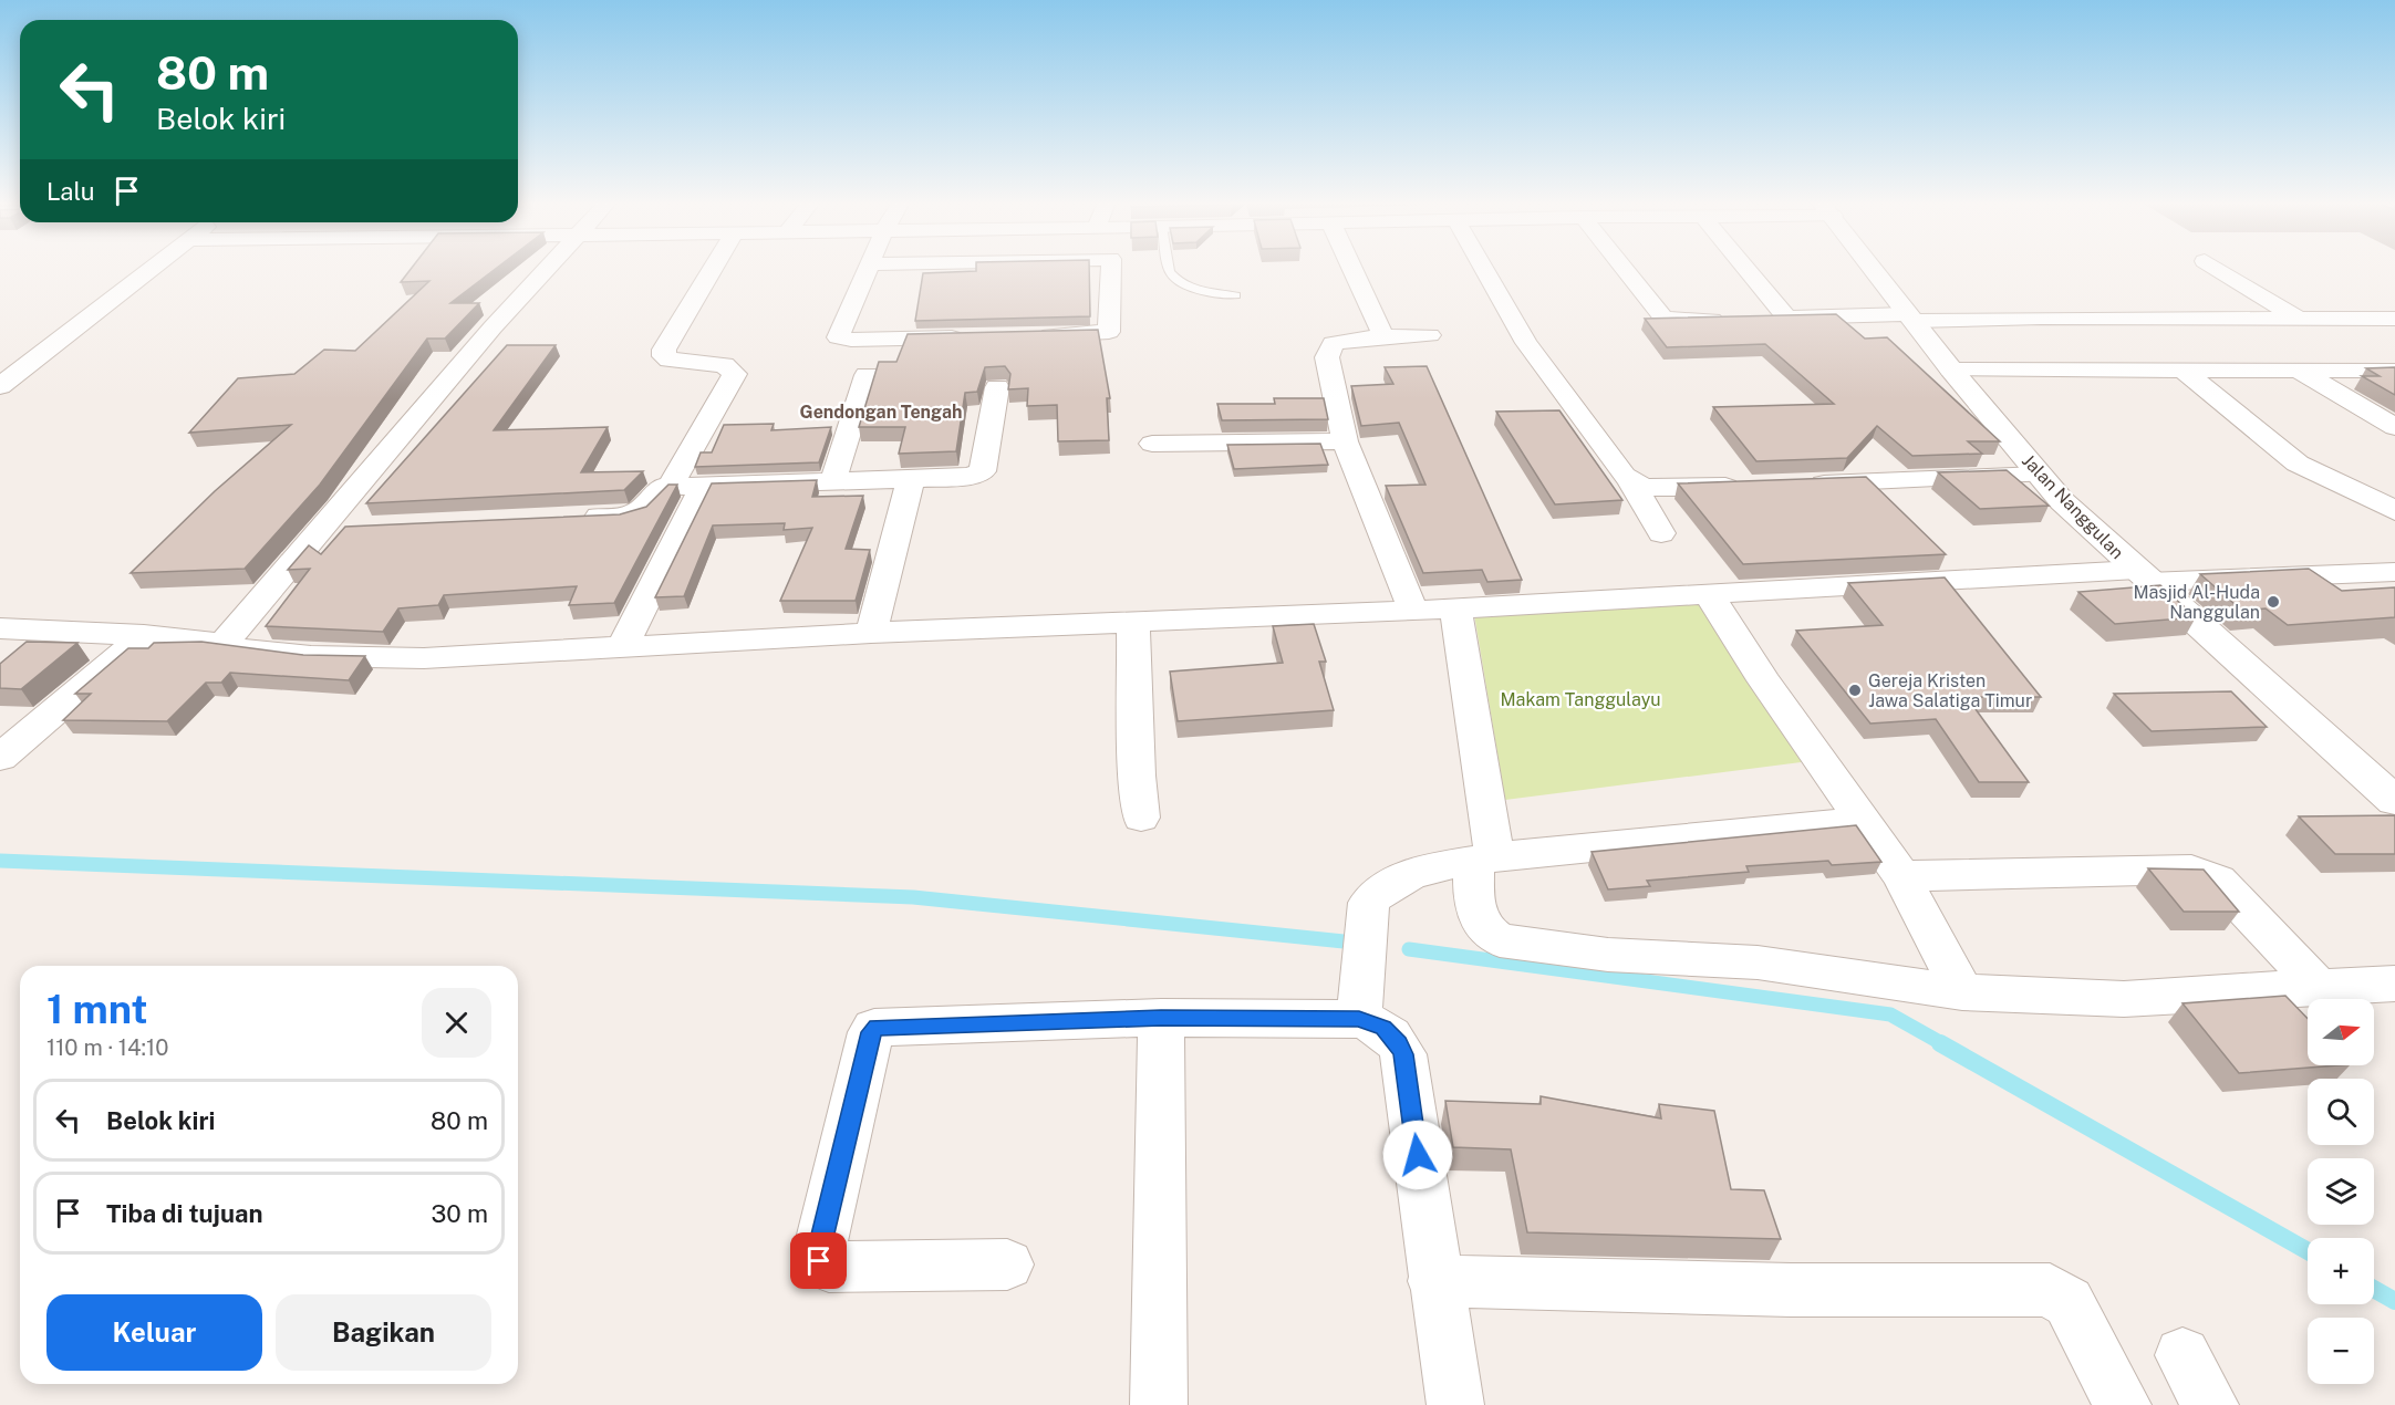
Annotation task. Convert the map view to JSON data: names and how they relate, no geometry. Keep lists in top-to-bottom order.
{
  "streets": {
    "street": ["Jalan Nanggulan"]
  },
  "districts": ["Gendongan Tengah"],
  "parks": ["Makam Tanggulayu"],
  "places": ["Masjid Al-Huda Nanggulan", "Gereja Kristen Jawa Salatiga Timur"],
  "north": "right",
  "page": {
    "turn": ["80 m", "Belok kiri"],
    "then": "Lalu",
    "heading": ["1 mnt", "110 m · 14:10"],
    "map_buttons": ["+", "−"],
    "list": [
      {
        "name": "Belok kiri",
        "value": "80 m"
      },
      {
        "name": "Tiba di tujuan",
        "value": "30 m"
      }
    ],
    "buttons": ["Keluar", "Bagikan"]
  }
}
